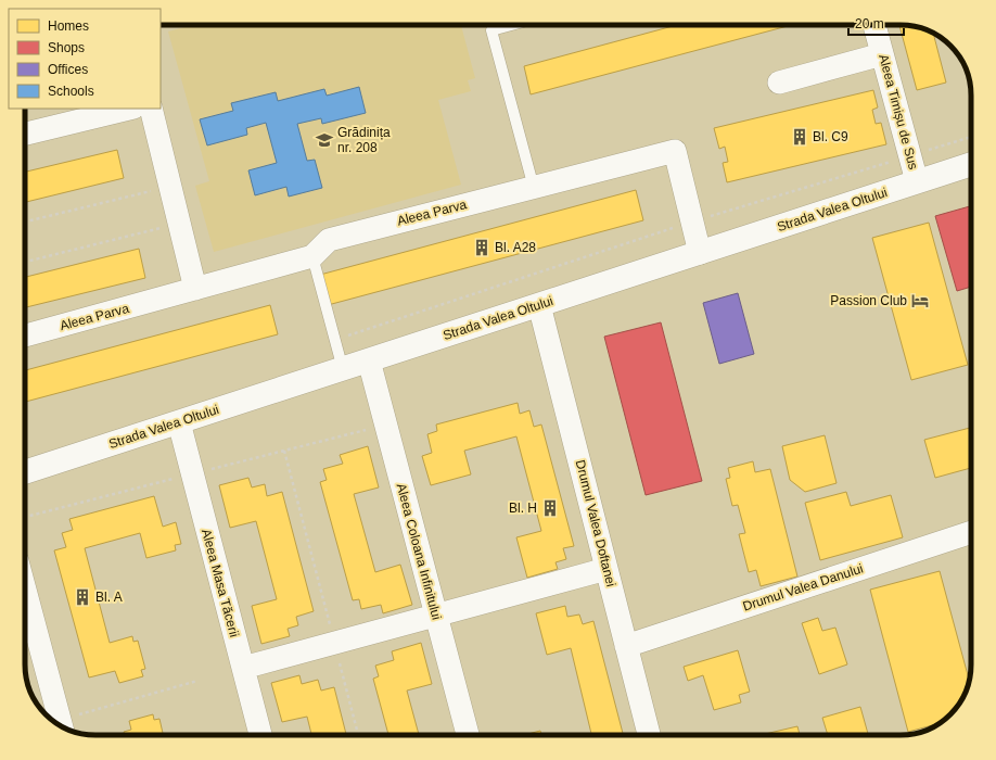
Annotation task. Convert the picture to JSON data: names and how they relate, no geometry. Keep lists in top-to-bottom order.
{
  "streets": {
    "main road": ["Strada Valea Oltului"],
    "street": [
      "Aleea Timișu de Sus",
      "Aleea Parva",
      "Drumul Valea Doftanei",
      "Aleea Coloana Infinitului",
      "Aleea Masa Tăcerii",
      "Drumul Valea Danului"
    ]
  },
  "crossings": [
    ["Aleea Timișu de Sus", "Strada Valea Oltului"],
    ["Strada Valea Oltului", "Drumul Valea Doftanei"],
    ["Strada Valea Oltului", "Aleea Coloana Infinitului"],
    ["Strada Valea Oltului", "Aleea Masa Tăcerii"],
    ["Drumul Valea Doftanei", "Drumul Valea Danului"]
  ],
  "places": {
    "building": [
      "Bl. C9",
      "Bl. A28",
      "Bl. H",
      "Bl. A"
    ],
    "school or university": ["Grădinița nr. 208"],
    "hotel": ["Passion Club"]
  },
  "legend": [
    "Homes",
    "Shops",
    "Offices",
    "Schools"
  ],
  "scale_bar": "20 m"
}
